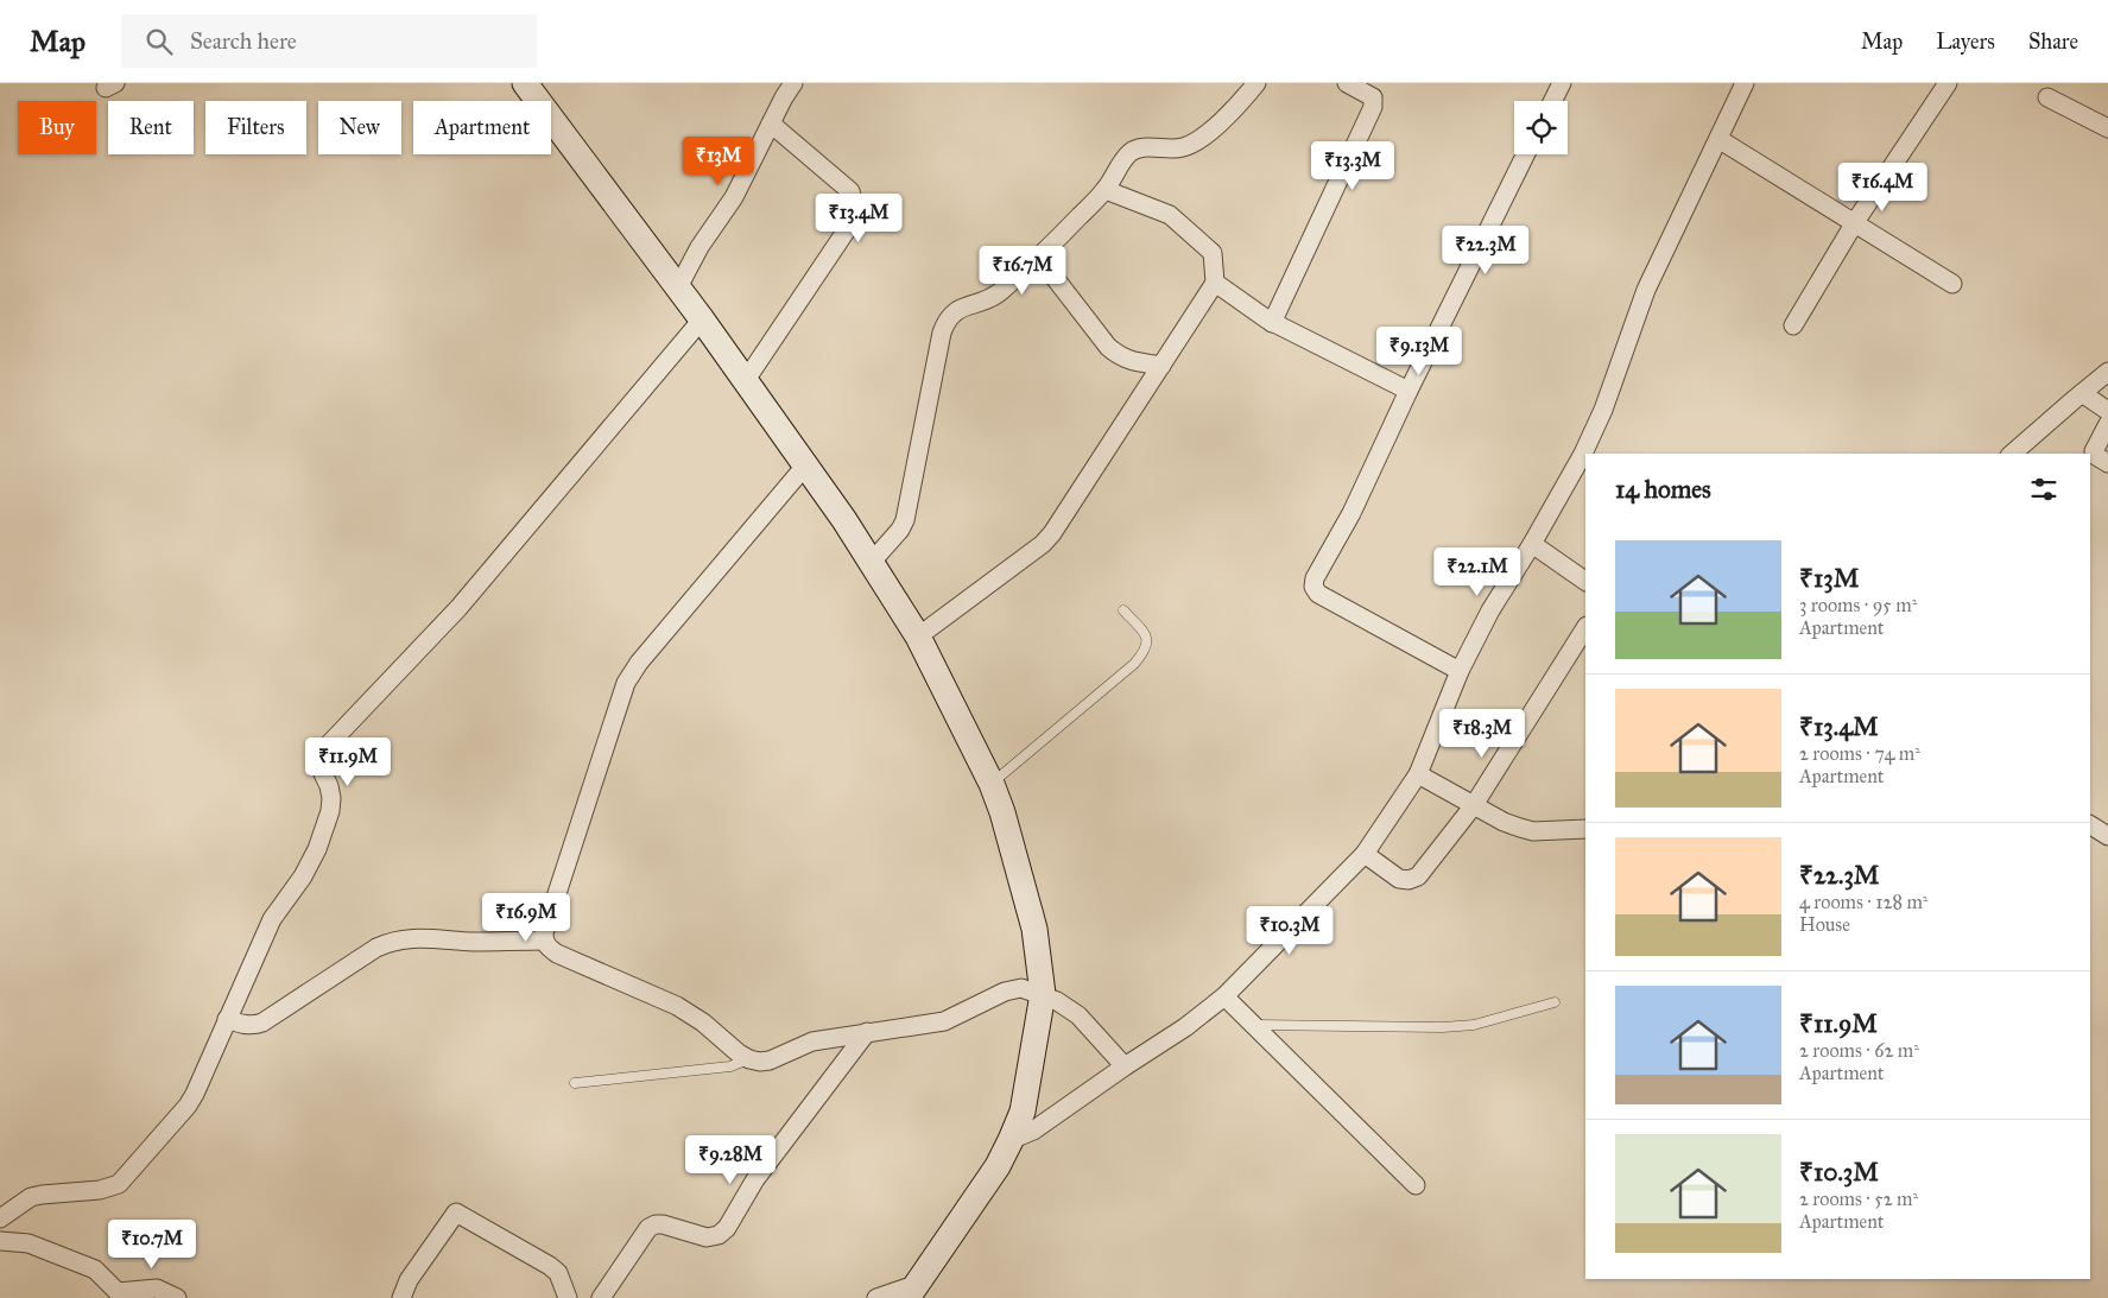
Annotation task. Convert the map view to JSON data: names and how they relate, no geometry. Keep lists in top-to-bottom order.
{
  "page": {
    "header": "Map",
    "search": "Search here",
    "nav": ["Map", "Layers", "Share"],
    "chip": [
      "Buy",
      "Rent",
      "Filters",
      "New",
      "Apartment"
    ],
    "price": [
      "₹13M",
      "₹13.3M",
      "₹16.4M",
      "₹13.4M",
      "₹22.3M",
      "₹16.7M",
      "₹9.13M",
      "₹22.1M",
      "₹18.3M",
      "₹11.9M",
      "₹16.9M",
      "₹10.3M",
      "₹9.28M",
      "₹10.7M"
    ],
    "heading": "14 homes",
    "list": [
      {
        "name": "₹13M",
        "note": "3 rooms · 95 m² · Apartment"
      },
      {
        "name": "₹13.4M",
        "note": "2 rooms · 74 m² · Apartment"
      },
      {
        "name": "₹22.3M",
        "note": "4 rooms · 128 m² · House"
      },
      {
        "name": "₹11.9M",
        "note": "2 rooms · 62 m² · Apartment"
      },
      {
        "name": "₹10.3M",
        "note": "2 rooms · 52 m² · Apartment"
      }
    ]
  }
}
